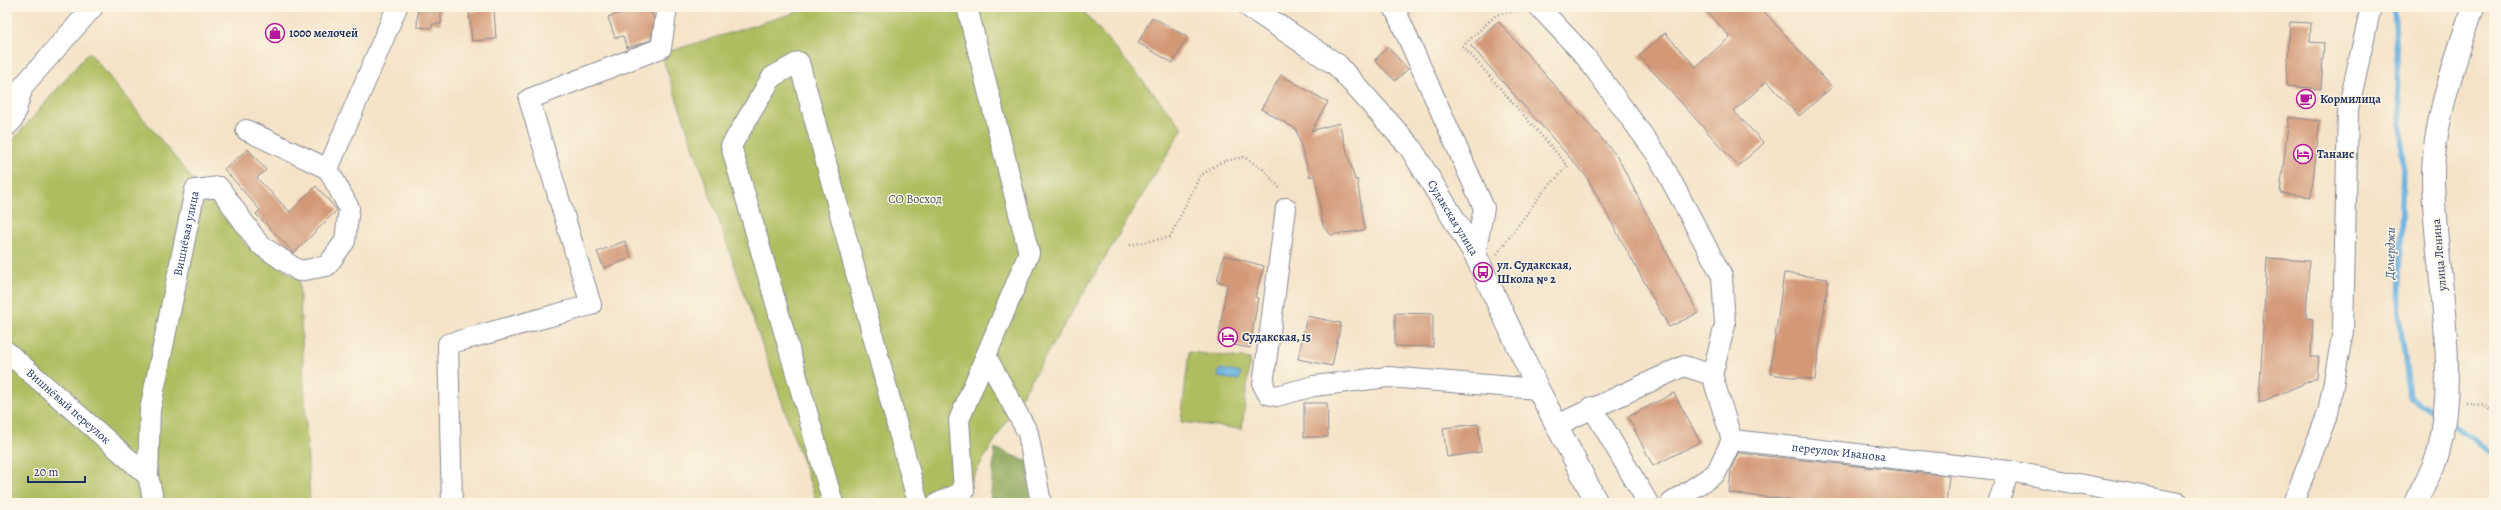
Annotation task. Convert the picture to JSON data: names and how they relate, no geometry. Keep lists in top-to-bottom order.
{
  "streets": {
    "main road": ["Судакская улица", "улица Ленина"],
    "street": ["Вишнёвая улица", "Вишнёвый переулок", "переулок Иванова"]
  },
  "crossings": [
    ["Вишнёвая улица", "Вишнёвый переулок"]
  ],
  "water": ["Демерджи"],
  "parks": ["СО Восход"],
  "places": {
    "shop": ["1000 мелочей"],
    "cafe": ["Кормилица"],
    "hotel": ["Танаис", "Судакская, 15"],
    "bus stop": ["ул. Судакская, Школа № 2"]
  },
  "scale_bar": "20 m"
}
